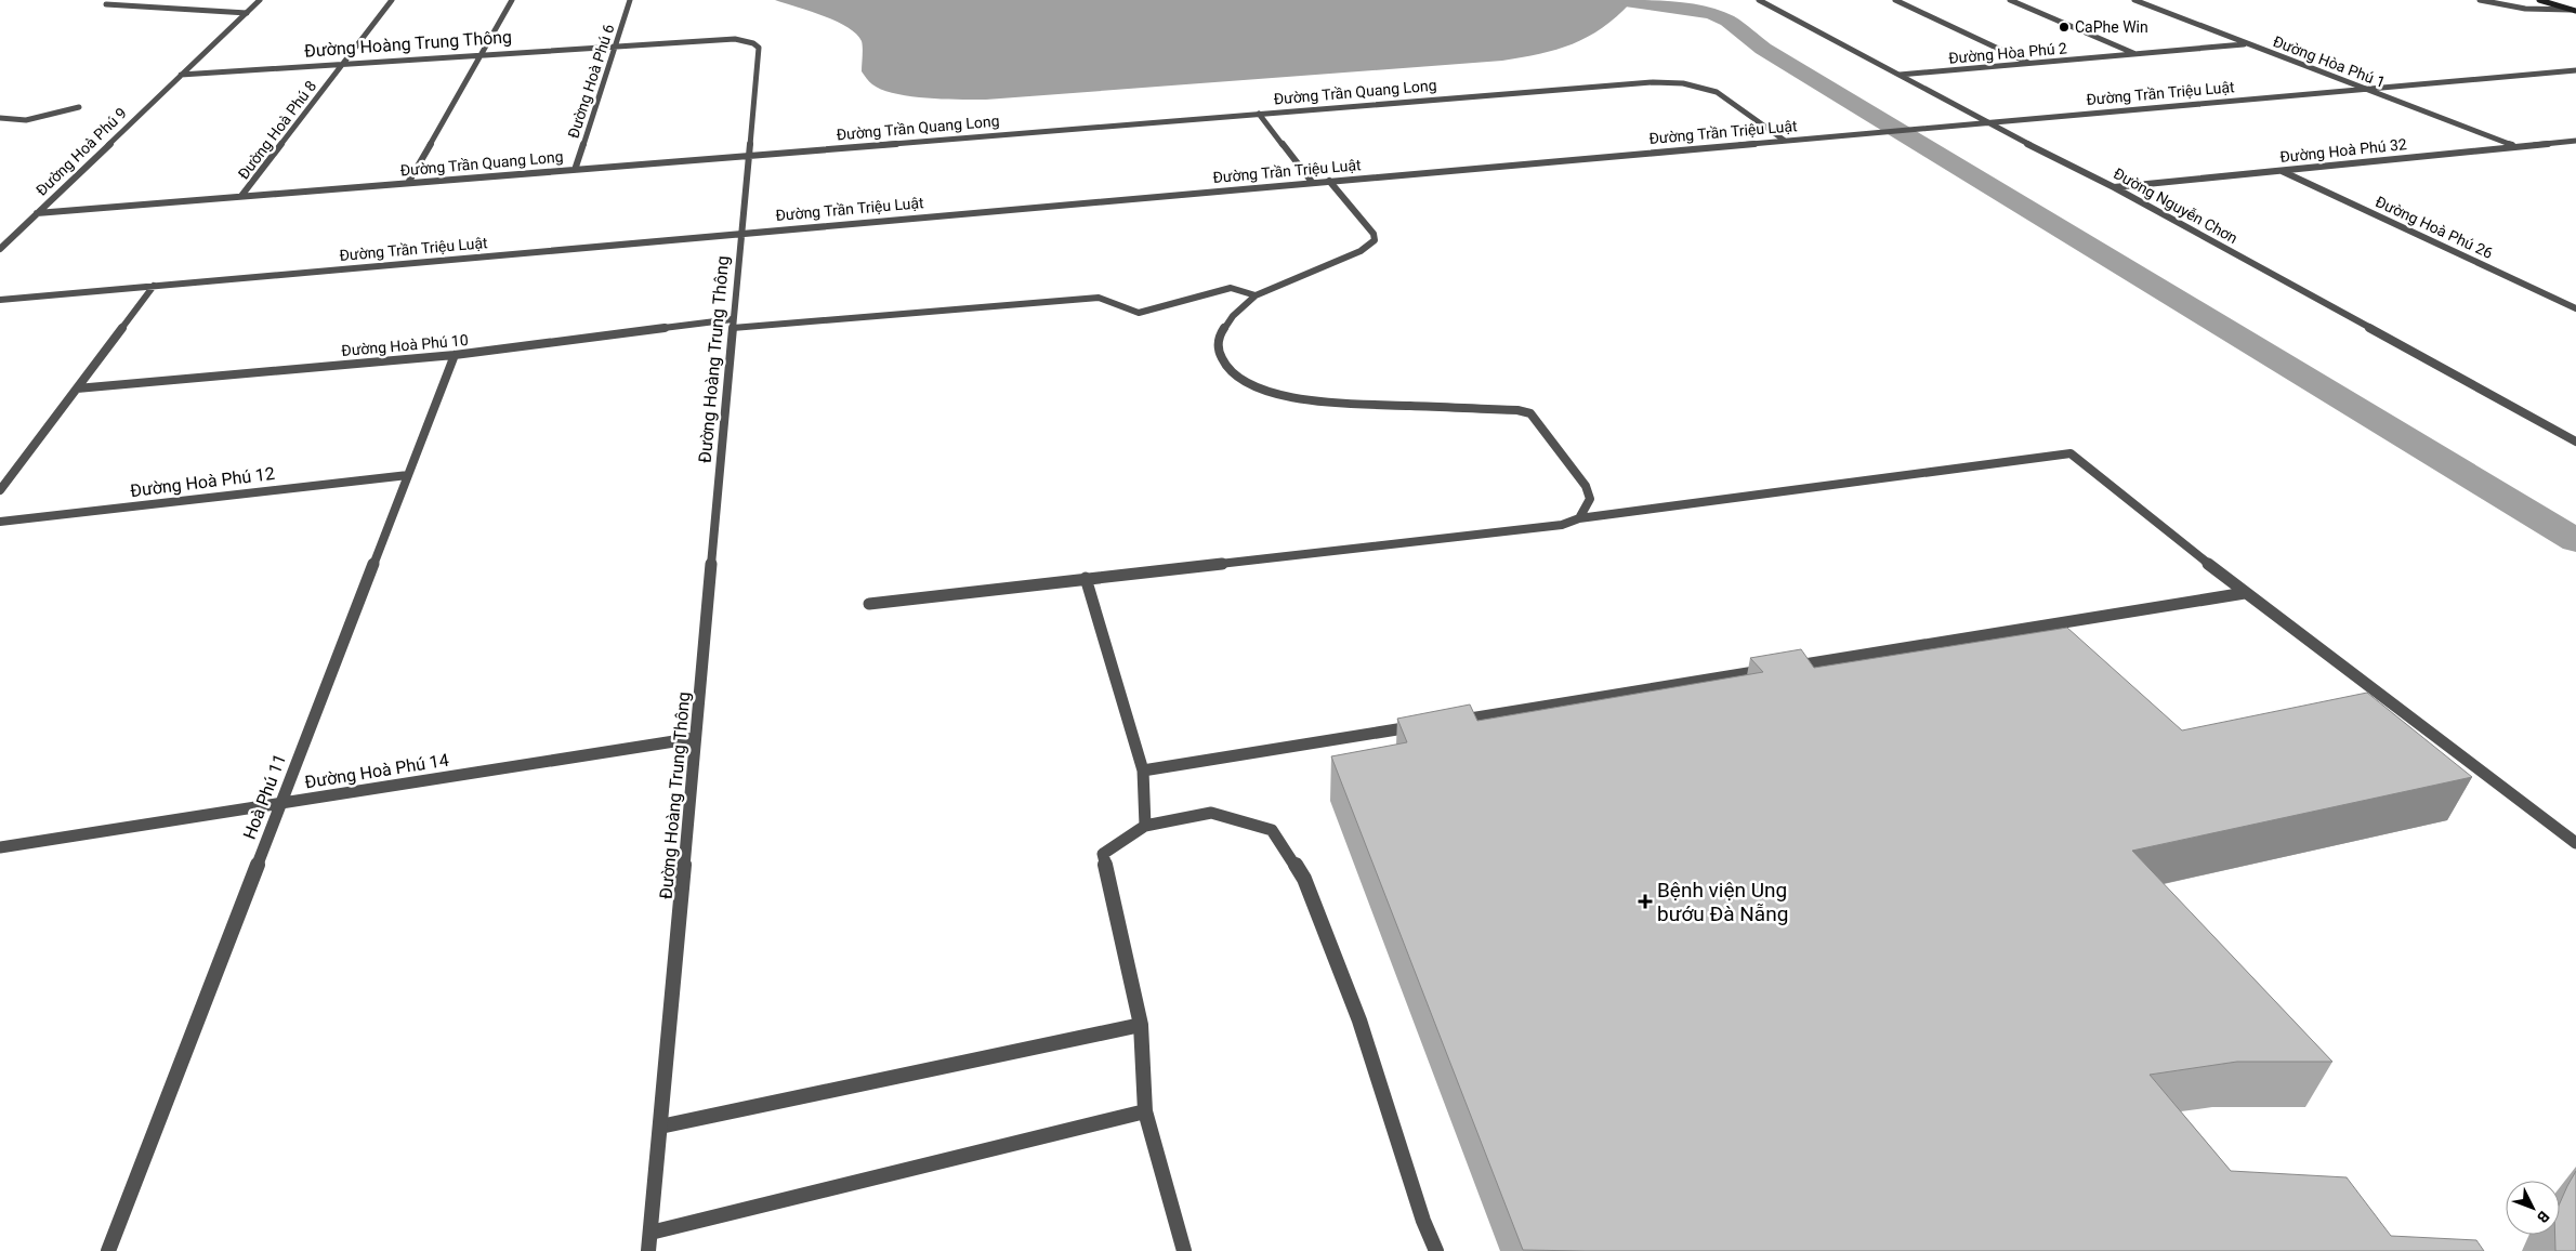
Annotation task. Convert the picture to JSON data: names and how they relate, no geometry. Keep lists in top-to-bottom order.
{
  "streets": {
    "street": [
      "Đường Hoàng Trung Thông",
      "Đường Hòa Phú 2",
      "Đường Hòa Phú 1",
      "Đường Hoà Phú 6",
      "Đường Trần Quang Long",
      "Đường Trần Triệu Luật",
      "Đường Hoà Phú 8",
      "Đường Hoà Phú 32",
      "Đường Hoà Phú 9",
      "Đường Nguyễn Chơn",
      "Đường Hoà Phú 26",
      "Đường Hoà Phú 10",
      "Đường Hoà Phú 12",
      "Đường Hoà Phú 14",
      "Hoà Phú 11"
    ]
  },
  "crossings": [
    ["Đường Hoàng Trung Thông", "Đường Hoà Phú 6"],
    ["Đường Hoàng Trung Thông", "Đường Trần Quang Long"],
    ["Đường Hoàng Trung Thông", "Đường Trần Triệu Luật"],
    ["Đường Hoàng Trung Thông", "Đường Hoà Phú 8"],
    ["Đường Hoàng Trung Thông", "Đường Hoà Phú 9"],
    ["Đường Hoàng Trung Thông", "Đường Hoà Phú 10"],
    ["Đường Hoàng Trung Thông", "Đường Hoà Phú 14"],
    ["Đường Hòa Phú 2", "Đường Hòa Phú 1"],
    ["Đường Hòa Phú 2", "Đường Nguyễn Chơn"],
    ["Đường Hòa Phú 1", "Đường Trần Triệu Luật"],
    ["Đường Hòa Phú 1", "Đường Hoà Phú 32"],
    ["Đường Hoà Phú 6", "Đường Trần Quang Long"],
    ["Đường Trần Quang Long", "Đường Trần Triệu Luật"],
    ["Đường Trần Quang Long", "Đường Hoà Phú 8"],
    ["Đường Trần Quang Long", "Đường Hoà Phú 9"],
    ["Đường Trần Triệu Luật", "Đường Nguyễn Chơn"],
    ["Đường Hoà Phú 32", "Đường Nguyễn Chơn"],
    ["Đường Hoà Phú 32", "Đường Hoà Phú 26"],
    ["Đường Hoà Phú 10", "Hoà Phú 11"],
    ["Đường Hoà Phú 12", "Hoà Phú 11"],
    ["Đường Hoà Phú 14", "Hoà Phú 11"]
  ],
  "places": {
    "other": ["CaPhe Win"],
    "health": ["Bệnh viện Ung bướu Đà Nẵng"]
  },
  "north": "bottom right"
}
